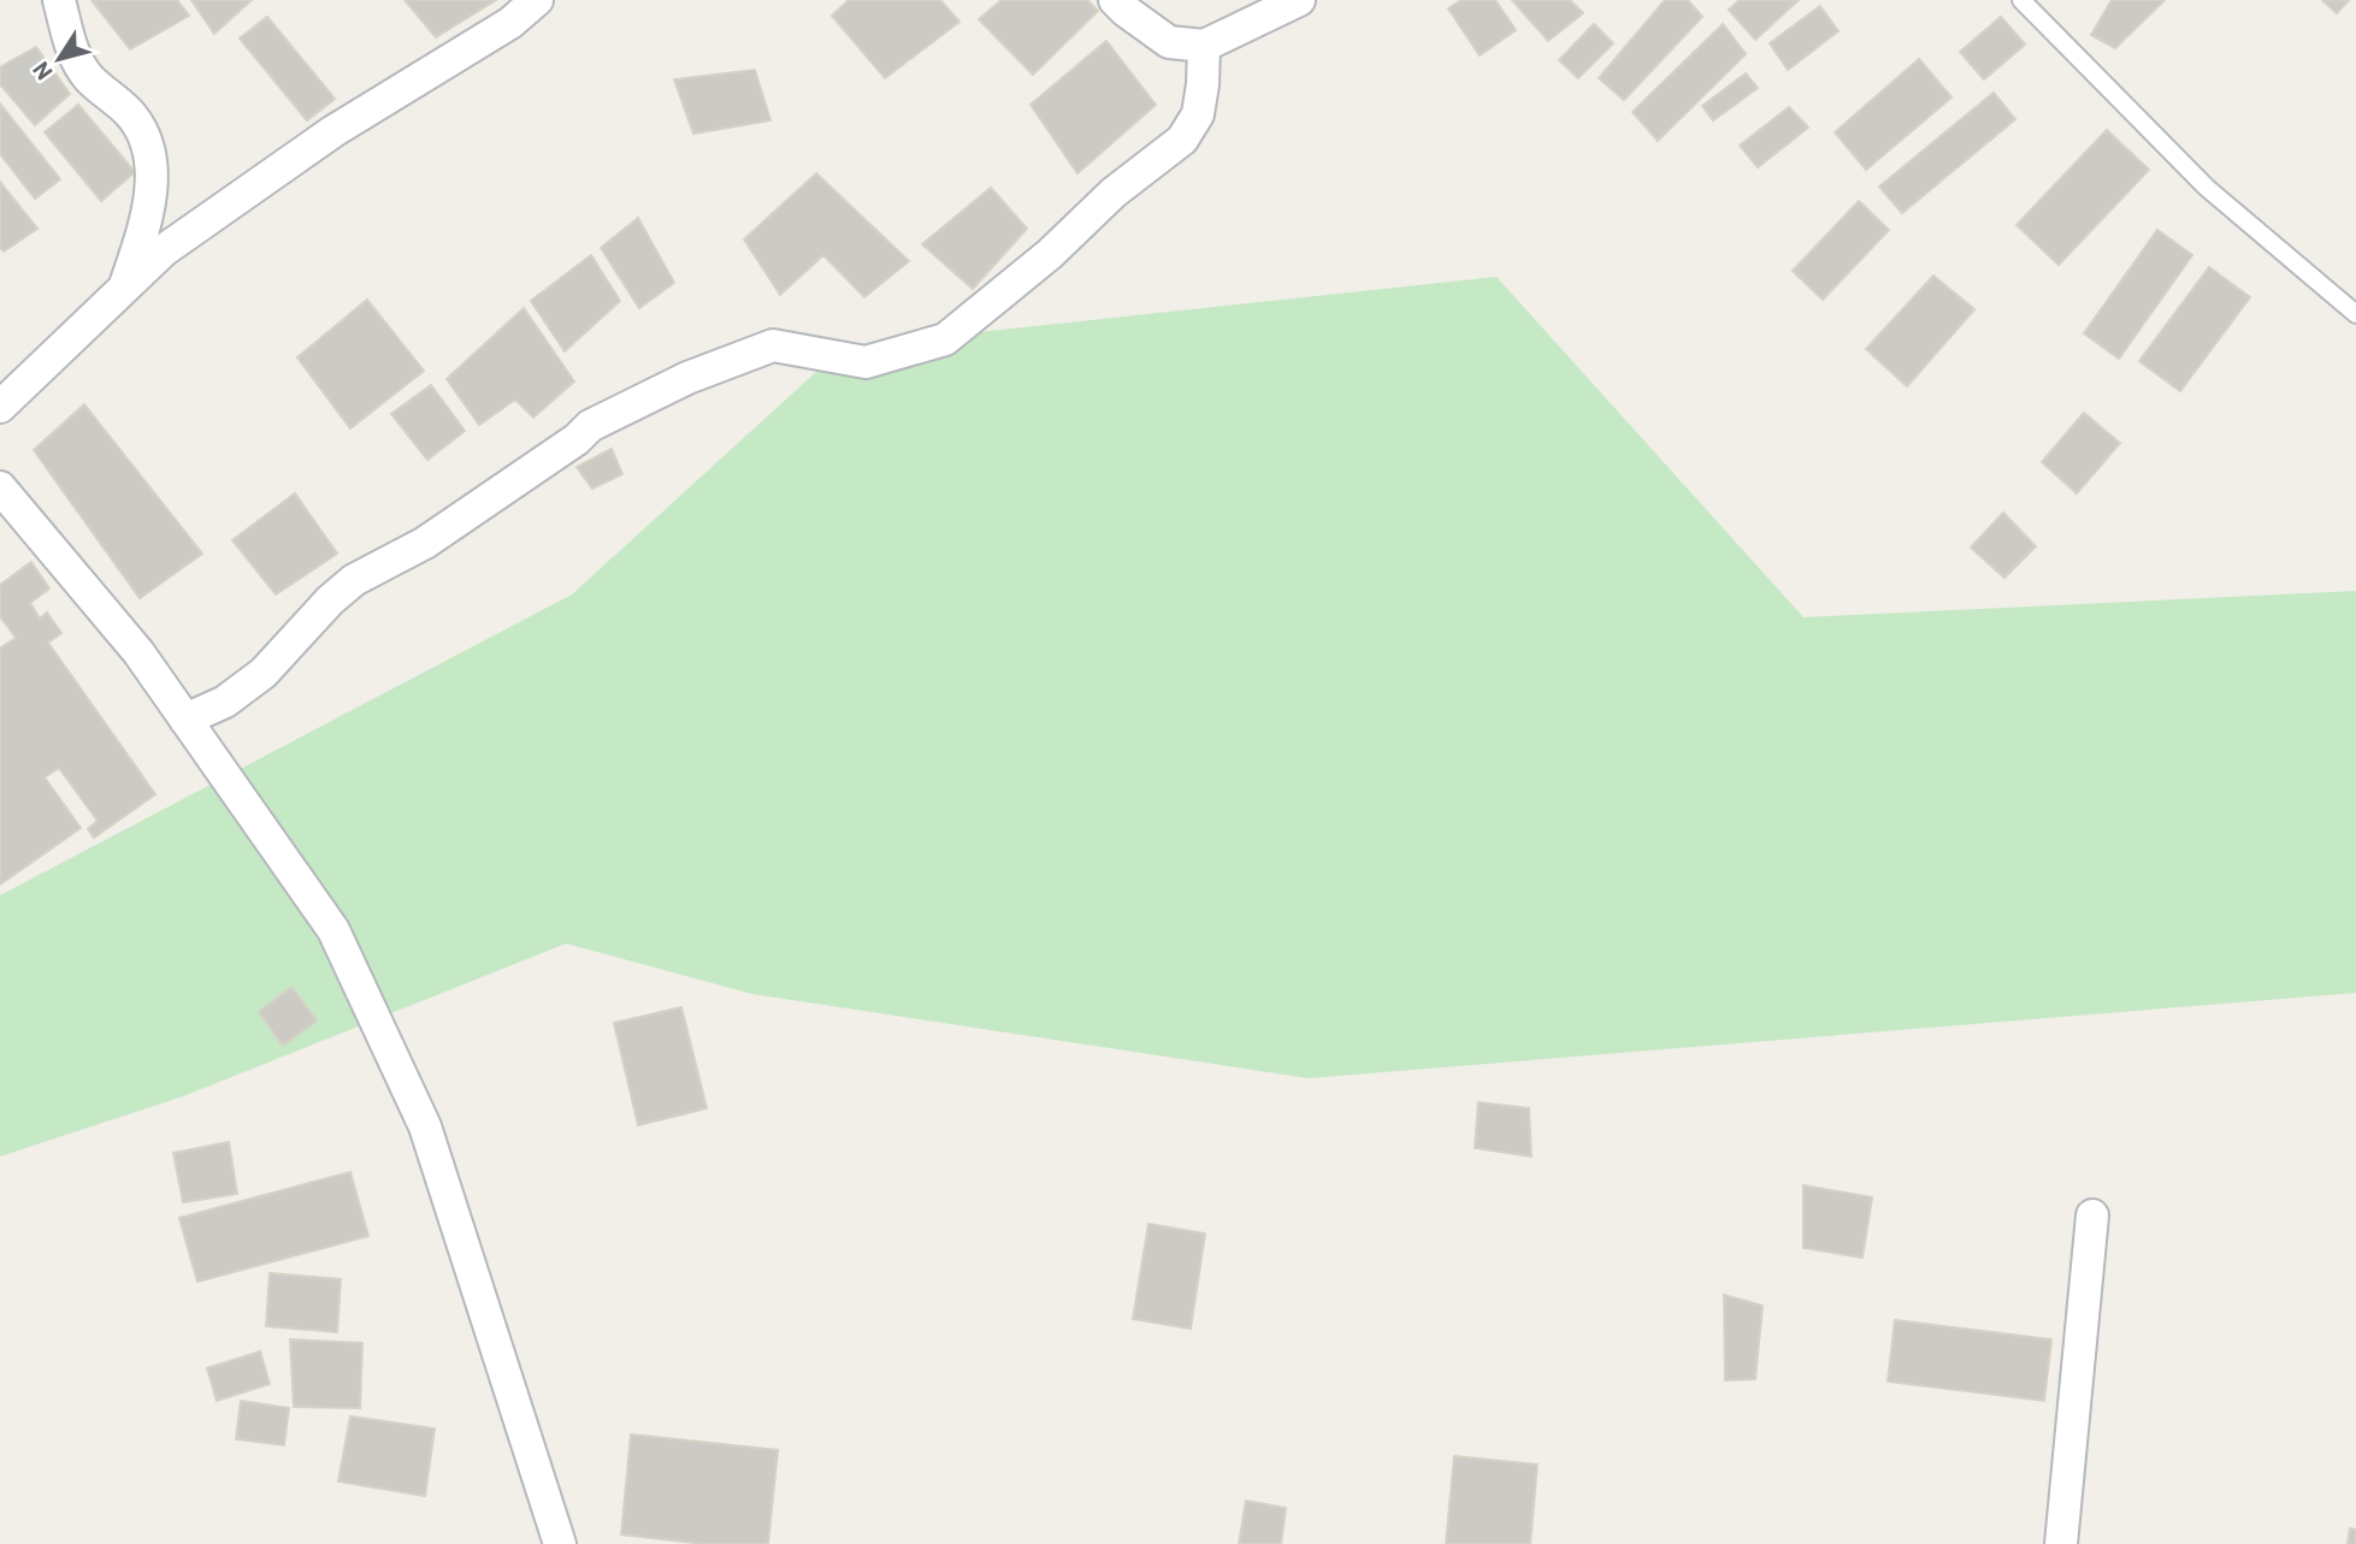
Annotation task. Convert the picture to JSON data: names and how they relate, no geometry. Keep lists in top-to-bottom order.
{
  "north": "bottom left"
}
